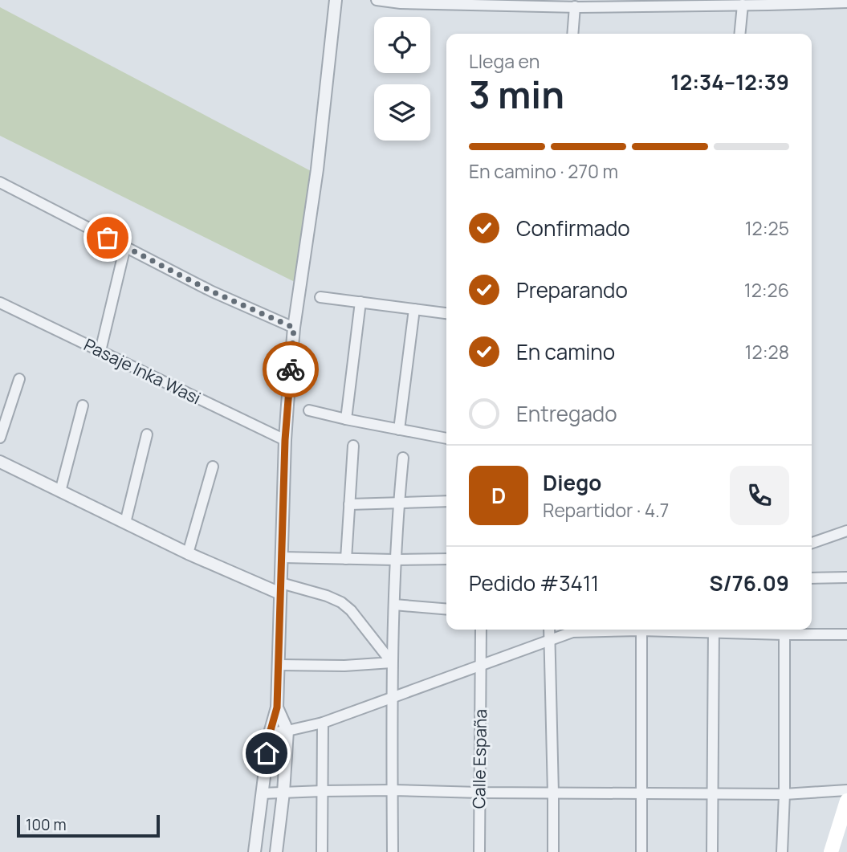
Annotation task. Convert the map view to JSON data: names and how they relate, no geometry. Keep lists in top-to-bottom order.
{
  "streets": {
    "street": ["Pasaje Inka Wasi", "Calle España"]
  },
  "scale_bar": "100 m",
  "page": {
    "heading": ["3 min", "Llega en", "12:34–12:39"],
    "panel": [
      "Diego",
      "Repartidor · 4.7",
      "Pedido #3411",
      "S/76.09"
    ],
    "bar": "En camino · 270 m",
    "list": [
      ["Confirmado", "12:25"],
      ["Preparando", "12:26"],
      ["En camino", "12:28"],
      "Entregado"
    ],
    "round": "D",
    "scale": "100 m"
  }
}
